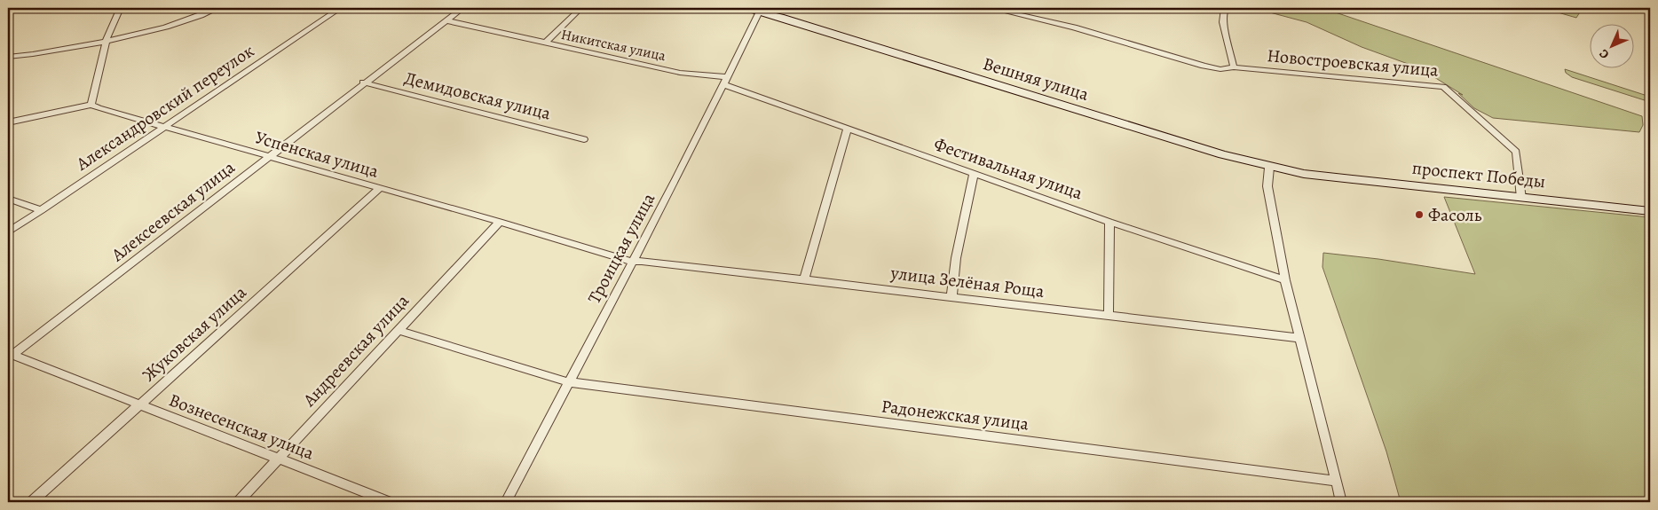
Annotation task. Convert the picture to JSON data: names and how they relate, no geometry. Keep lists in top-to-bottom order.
{
  "streets": {
    "street": [
      "Никитская улица",
      "Новостроевская улица",
      "Вешняя улица",
      "Демидовская улица",
      "Александровский переулок",
      "Успенская улица",
      "Фестивальная улица",
      "проспект Победы",
      "Алексеевская улица",
      "Троицкая улица",
      "улица Зелёная Роща",
      "Жуковская улица",
      "Андреевская улица",
      "Радонежская улица",
      "Вознесенская улица"
    ]
  },
  "crossings": [
    ["Никитская улица", "Фестивальная улица"],
    ["Никитская улица", "Троицкая улица"],
    ["Новостроевская улица", "проспект Победы"],
    ["Вешняя улица", "проспект Победы"],
    ["Вешняя улица", "Троицкая улица"],
    ["Демидовская улица", "Алексеевская улица"],
    ["Александровский переулок", "Успенская улица"],
    ["Успенская улица", "Алексеевская улица"],
    ["Успенская улица", "Троицкая улица"],
    ["Успенская улица", "улица Зелёная Роща"],
    ["Успенская улица", "Жуковская улица"],
    ["Успенская улица", "Андреевская улица"],
    ["Фестивальная улица", "Троицкая улица"],
    ["Алексеевская улица", "Вознесенская улица"],
    ["Троицкая улица", "улица Зелёная Роща"],
    ["Троицкая улица", "Радонежская улица"],
    ["Жуковская улица", "Вознесенская улица"],
    ["Андреевская улица", "Радонежская улица"],
    ["Андреевская улица", "Вознесенская улица"]
  ],
  "places": ["Фасоль"],
  "north": "bottom left"
}
